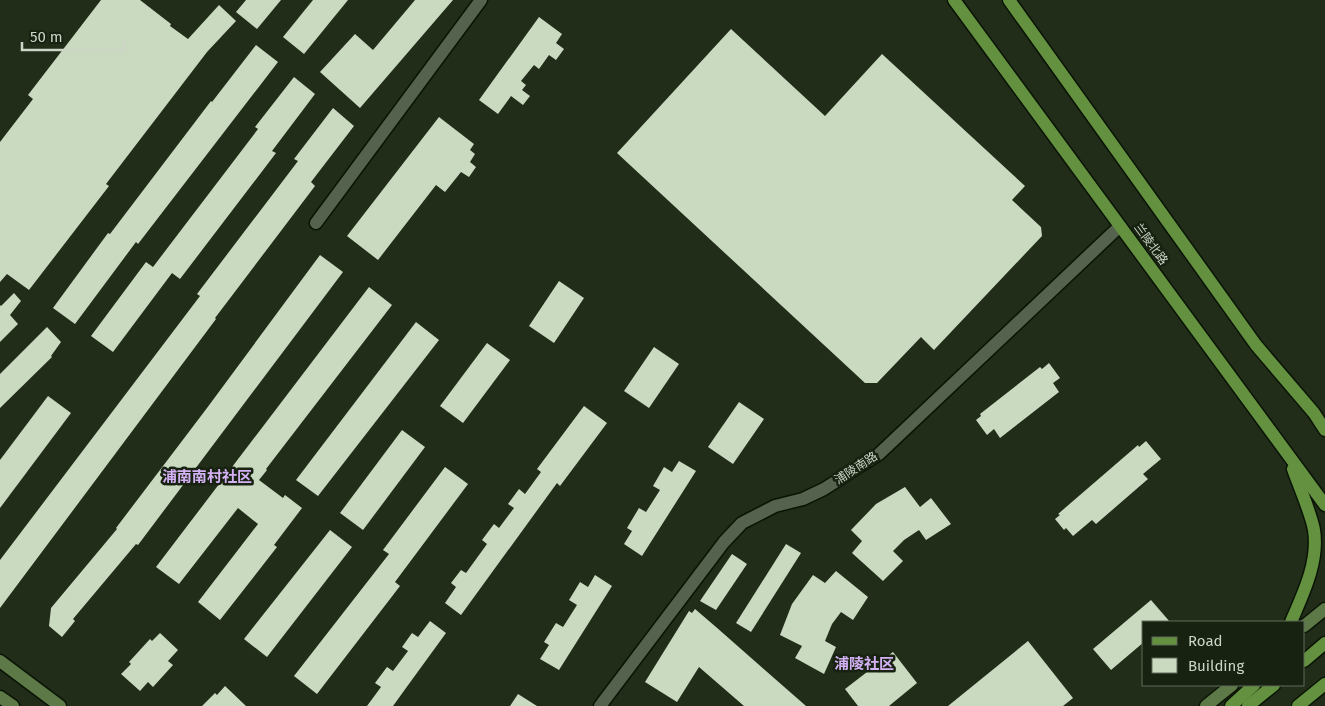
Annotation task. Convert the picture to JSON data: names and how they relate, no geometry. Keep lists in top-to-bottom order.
{
  "streets": {
    "main road": ["兰陵北路"],
    "street": ["浦陵南路"]
  },
  "crossings": [
    ["兰陵北路", "浦陵南路"]
  ],
  "districts": ["浦南南村社区", "浦陵社区"],
  "legend": ["Road", "Building"],
  "scale_bar": "50 m"
}
